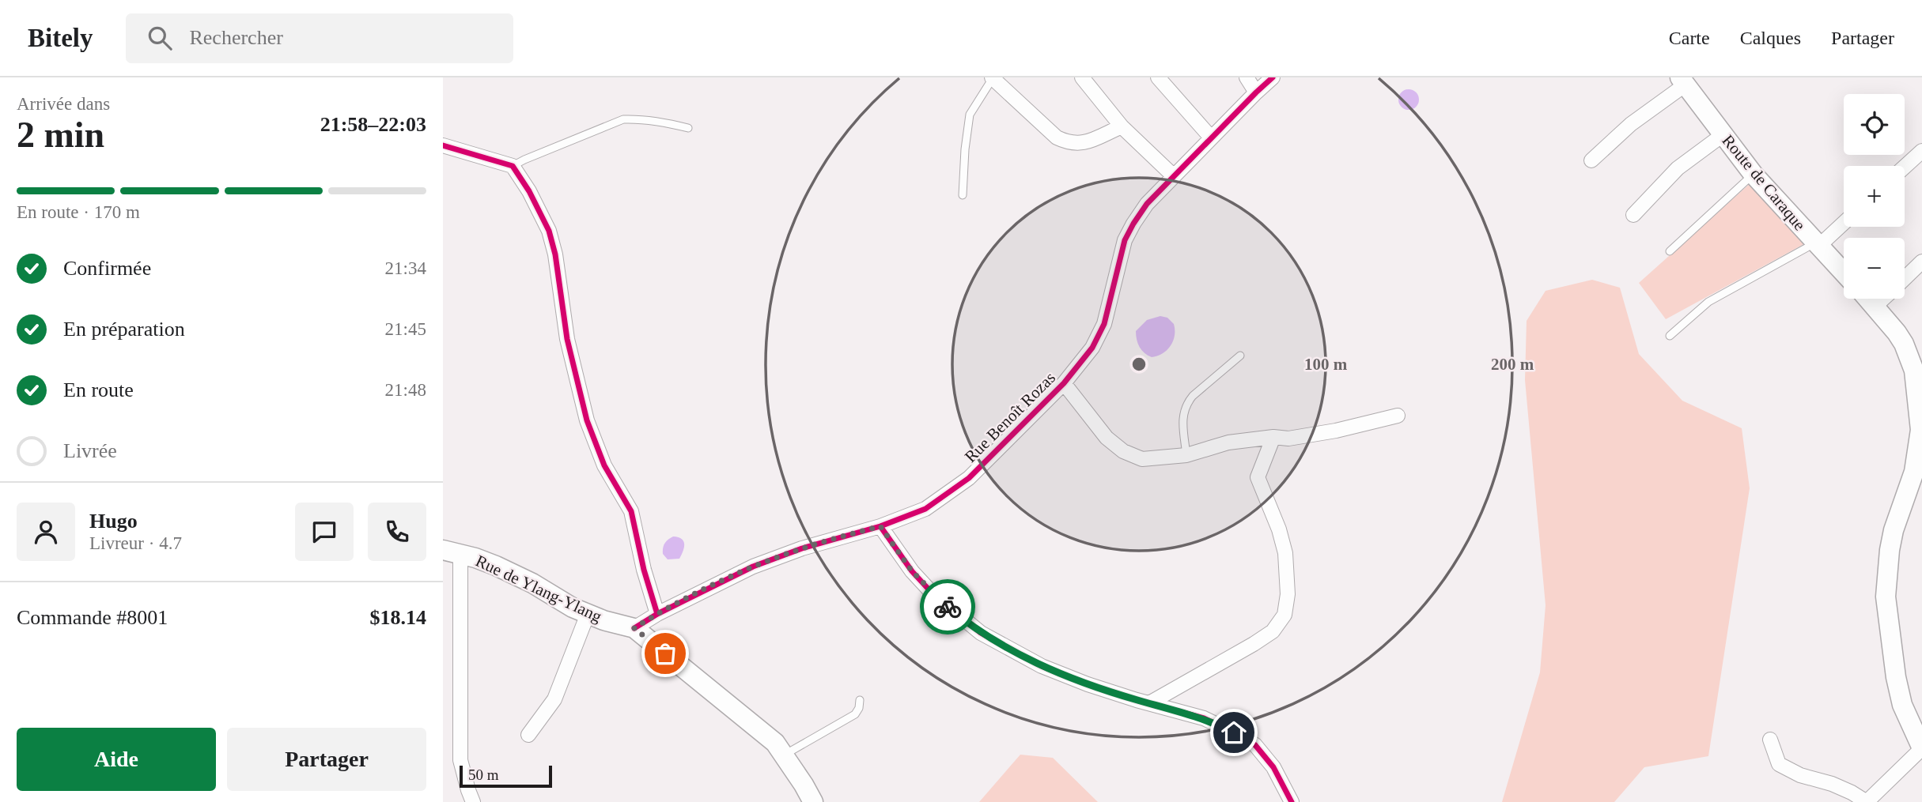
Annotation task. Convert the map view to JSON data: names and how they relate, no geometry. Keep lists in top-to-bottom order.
{
  "streets": {
    "street": ["Route de Caraque", "Rue Benoît Rozas", "Rue de Ylang-Ylang"]
  },
  "crossings": [
    ["Rue Benoît Rozas", "Rue de Ylang-Ylang"]
  ],
  "scale_bar": "50 m",
  "page": {
    "header": "Bitely",
    "search": "Rechercher",
    "nav": ["Carte", "Calques", "Partager"],
    "heading": ["2 min", "Arrivée dans", "21:58–22:03"],
    "panel": [
      "Hugo",
      "Livreur · 4.7",
      "Commande #8001",
      "$18.14"
    ],
    "map_buttons": ["+", "−"],
    "bar": "En route · 170 m",
    "list": [
      ["Confirmée", "21:34"],
      ["En préparation", "21:45"],
      ["En route", "21:48"],
      "Livrée"
    ],
    "buttons": ["Aide", "Partager"],
    "scale": "50 m"
  },
  "rings": ["100 m", "200 m"]
}
